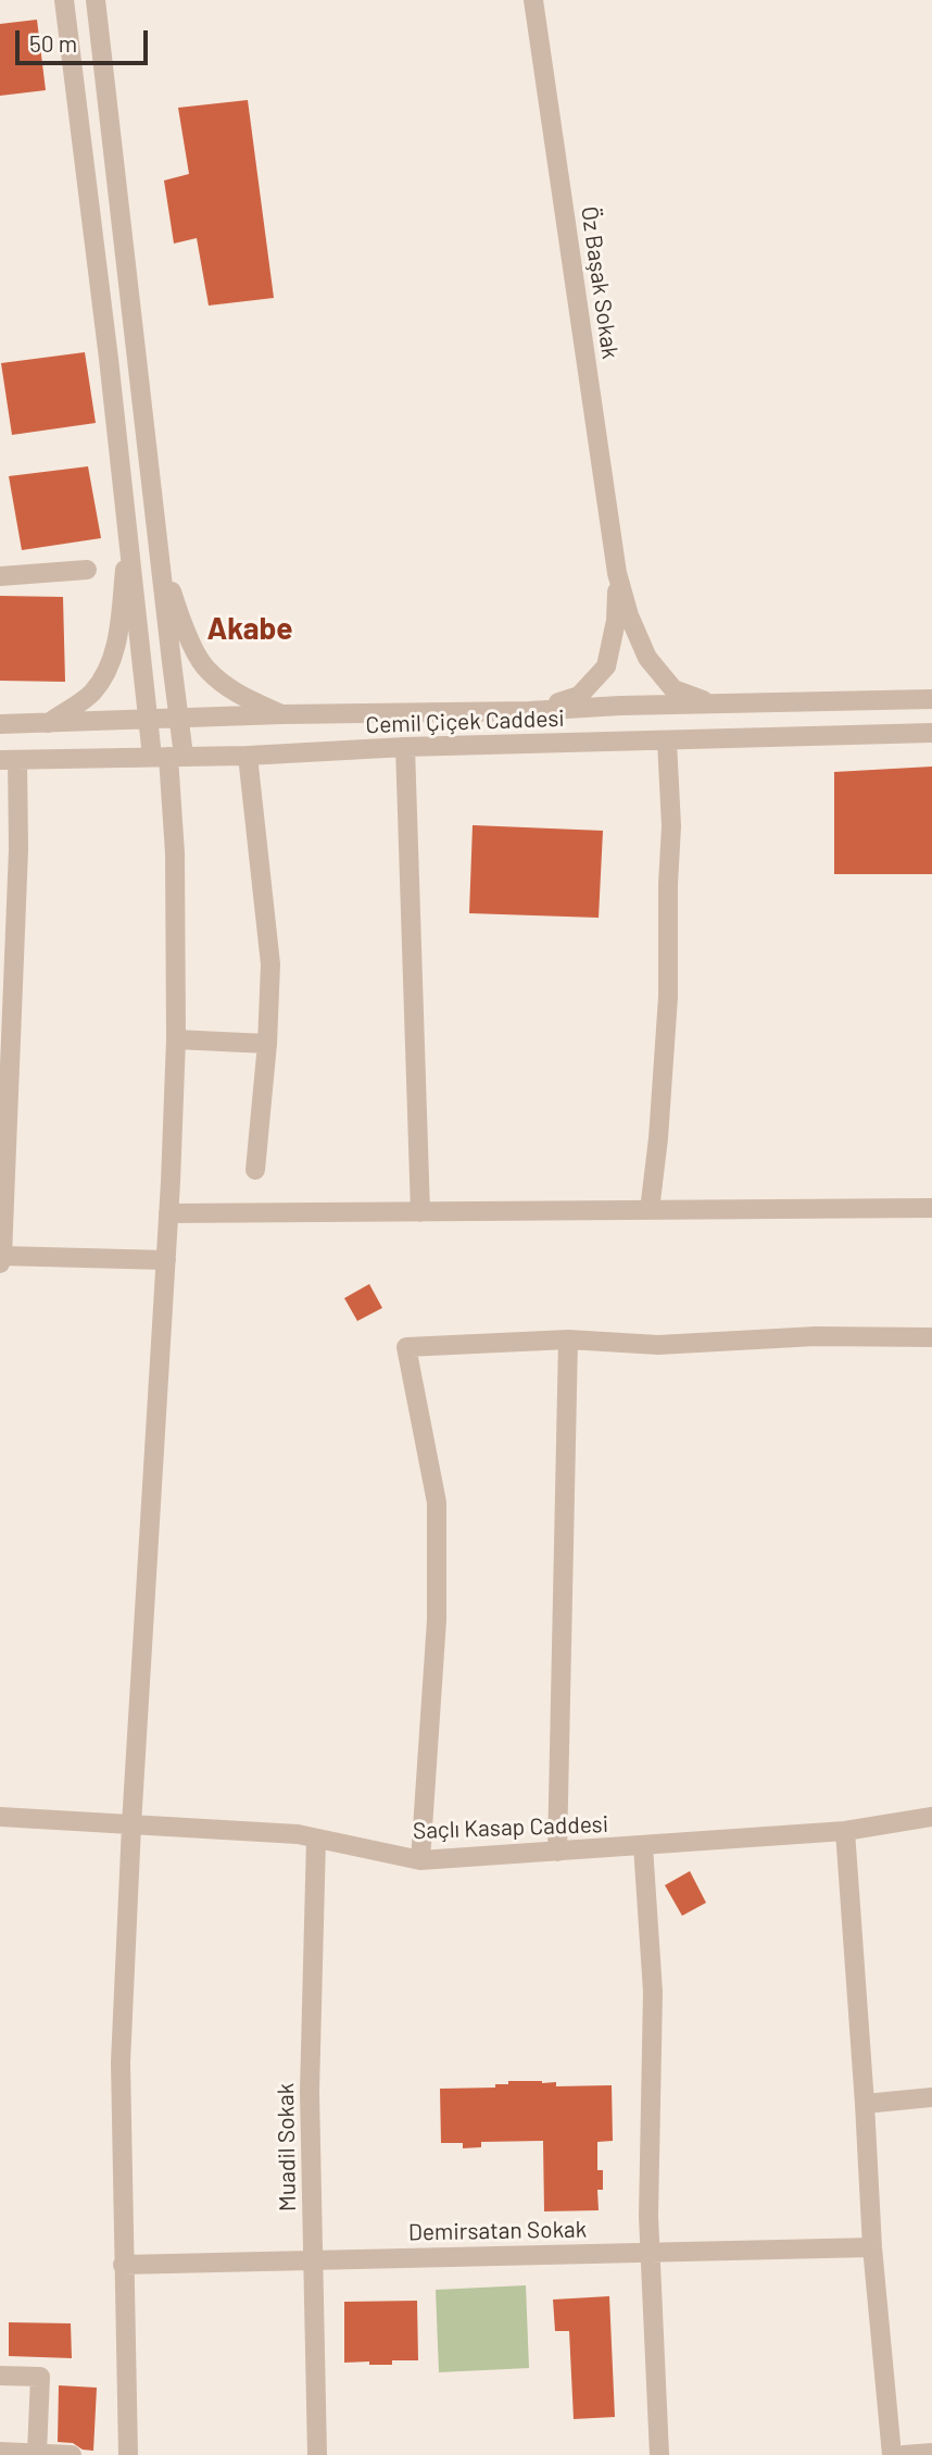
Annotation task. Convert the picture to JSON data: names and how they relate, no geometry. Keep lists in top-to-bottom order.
{
  "streets": {
    "street": [
      "Öz Başak Sokak",
      "Cemil Çiçek Caddesi",
      "Saçlı Kasap Caddesi",
      "Muadil Sokak",
      "Demirsatan Sokak"
    ]
  },
  "crossings": [
    ["Saçlı Kasap Caddesi", "Muadil Sokak"],
    ["Muadil Sokak", "Demirsatan Sokak"]
  ],
  "districts": ["Akabe"],
  "scale_bar": "50 m"
}
